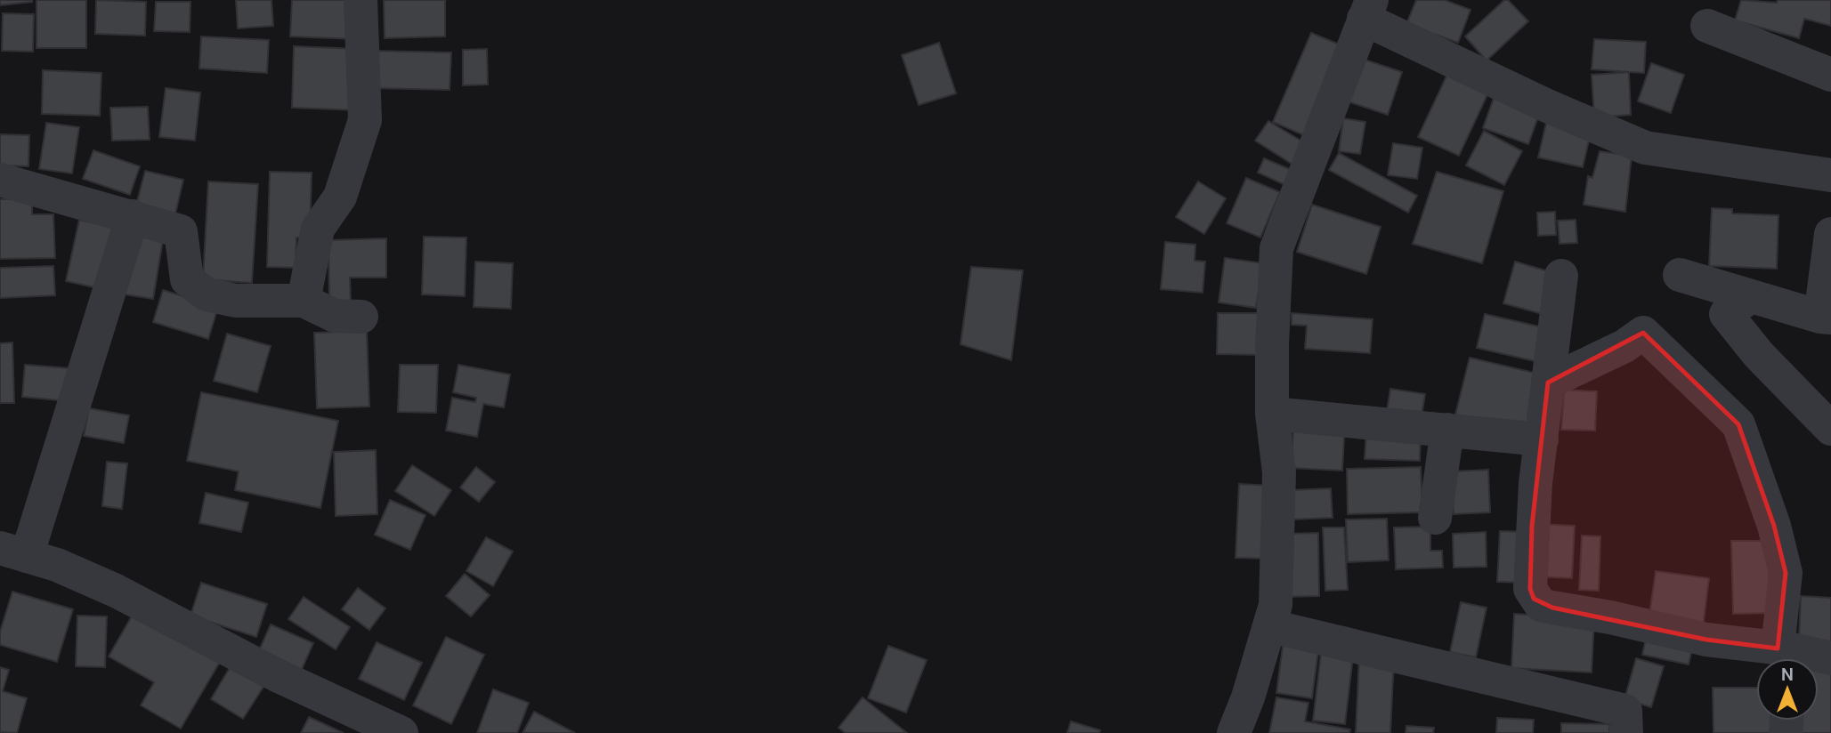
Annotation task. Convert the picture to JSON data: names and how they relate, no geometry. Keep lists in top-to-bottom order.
{
  "north": "top"
}
